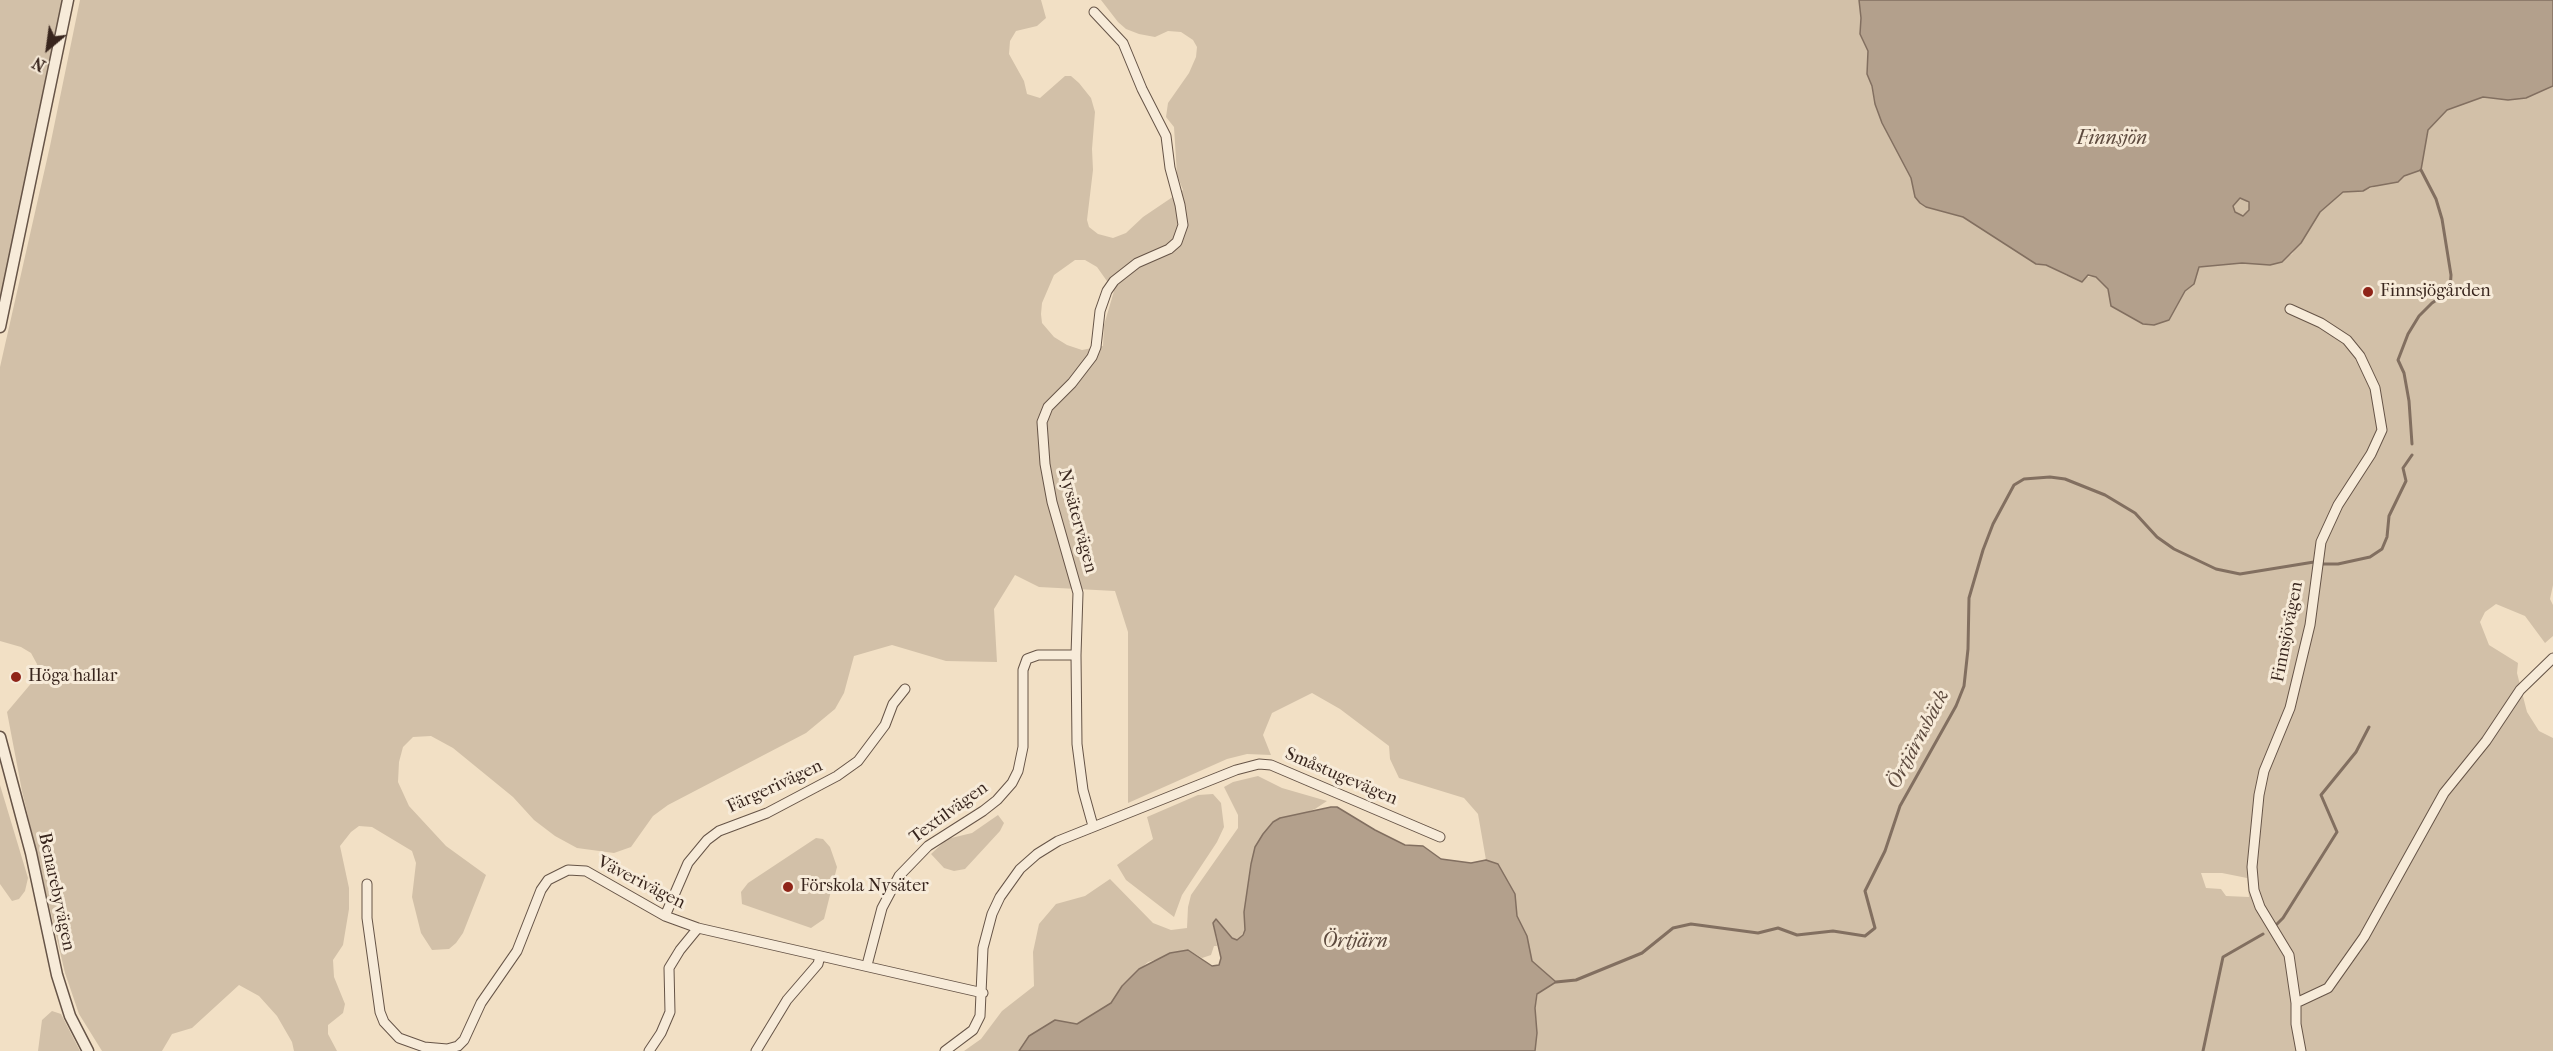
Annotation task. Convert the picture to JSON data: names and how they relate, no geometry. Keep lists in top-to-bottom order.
{
  "streets": {
    "street": [
      "Nysätervägen",
      "Finnsjövägen",
      "Småstugevägen",
      "Färgerivägen",
      "Textilvägen",
      "Väverivägen",
      "Benarebyvägen"
    ]
  },
  "crossings": [
    ["Nysätervägen", "Småstugevägen"],
    ["Nysätervägen", "Textilvägen"],
    ["Färgerivägen", "Väverivägen"],
    ["Textilvägen", "Väverivägen"]
  ],
  "water": ["Finnsjön", "Örtjärnsbäck", "Örtjärn"],
  "places": ["Finnsjögården", "Höga hallar", "Förskola Nysäter"],
  "north": "bottom left"
}
